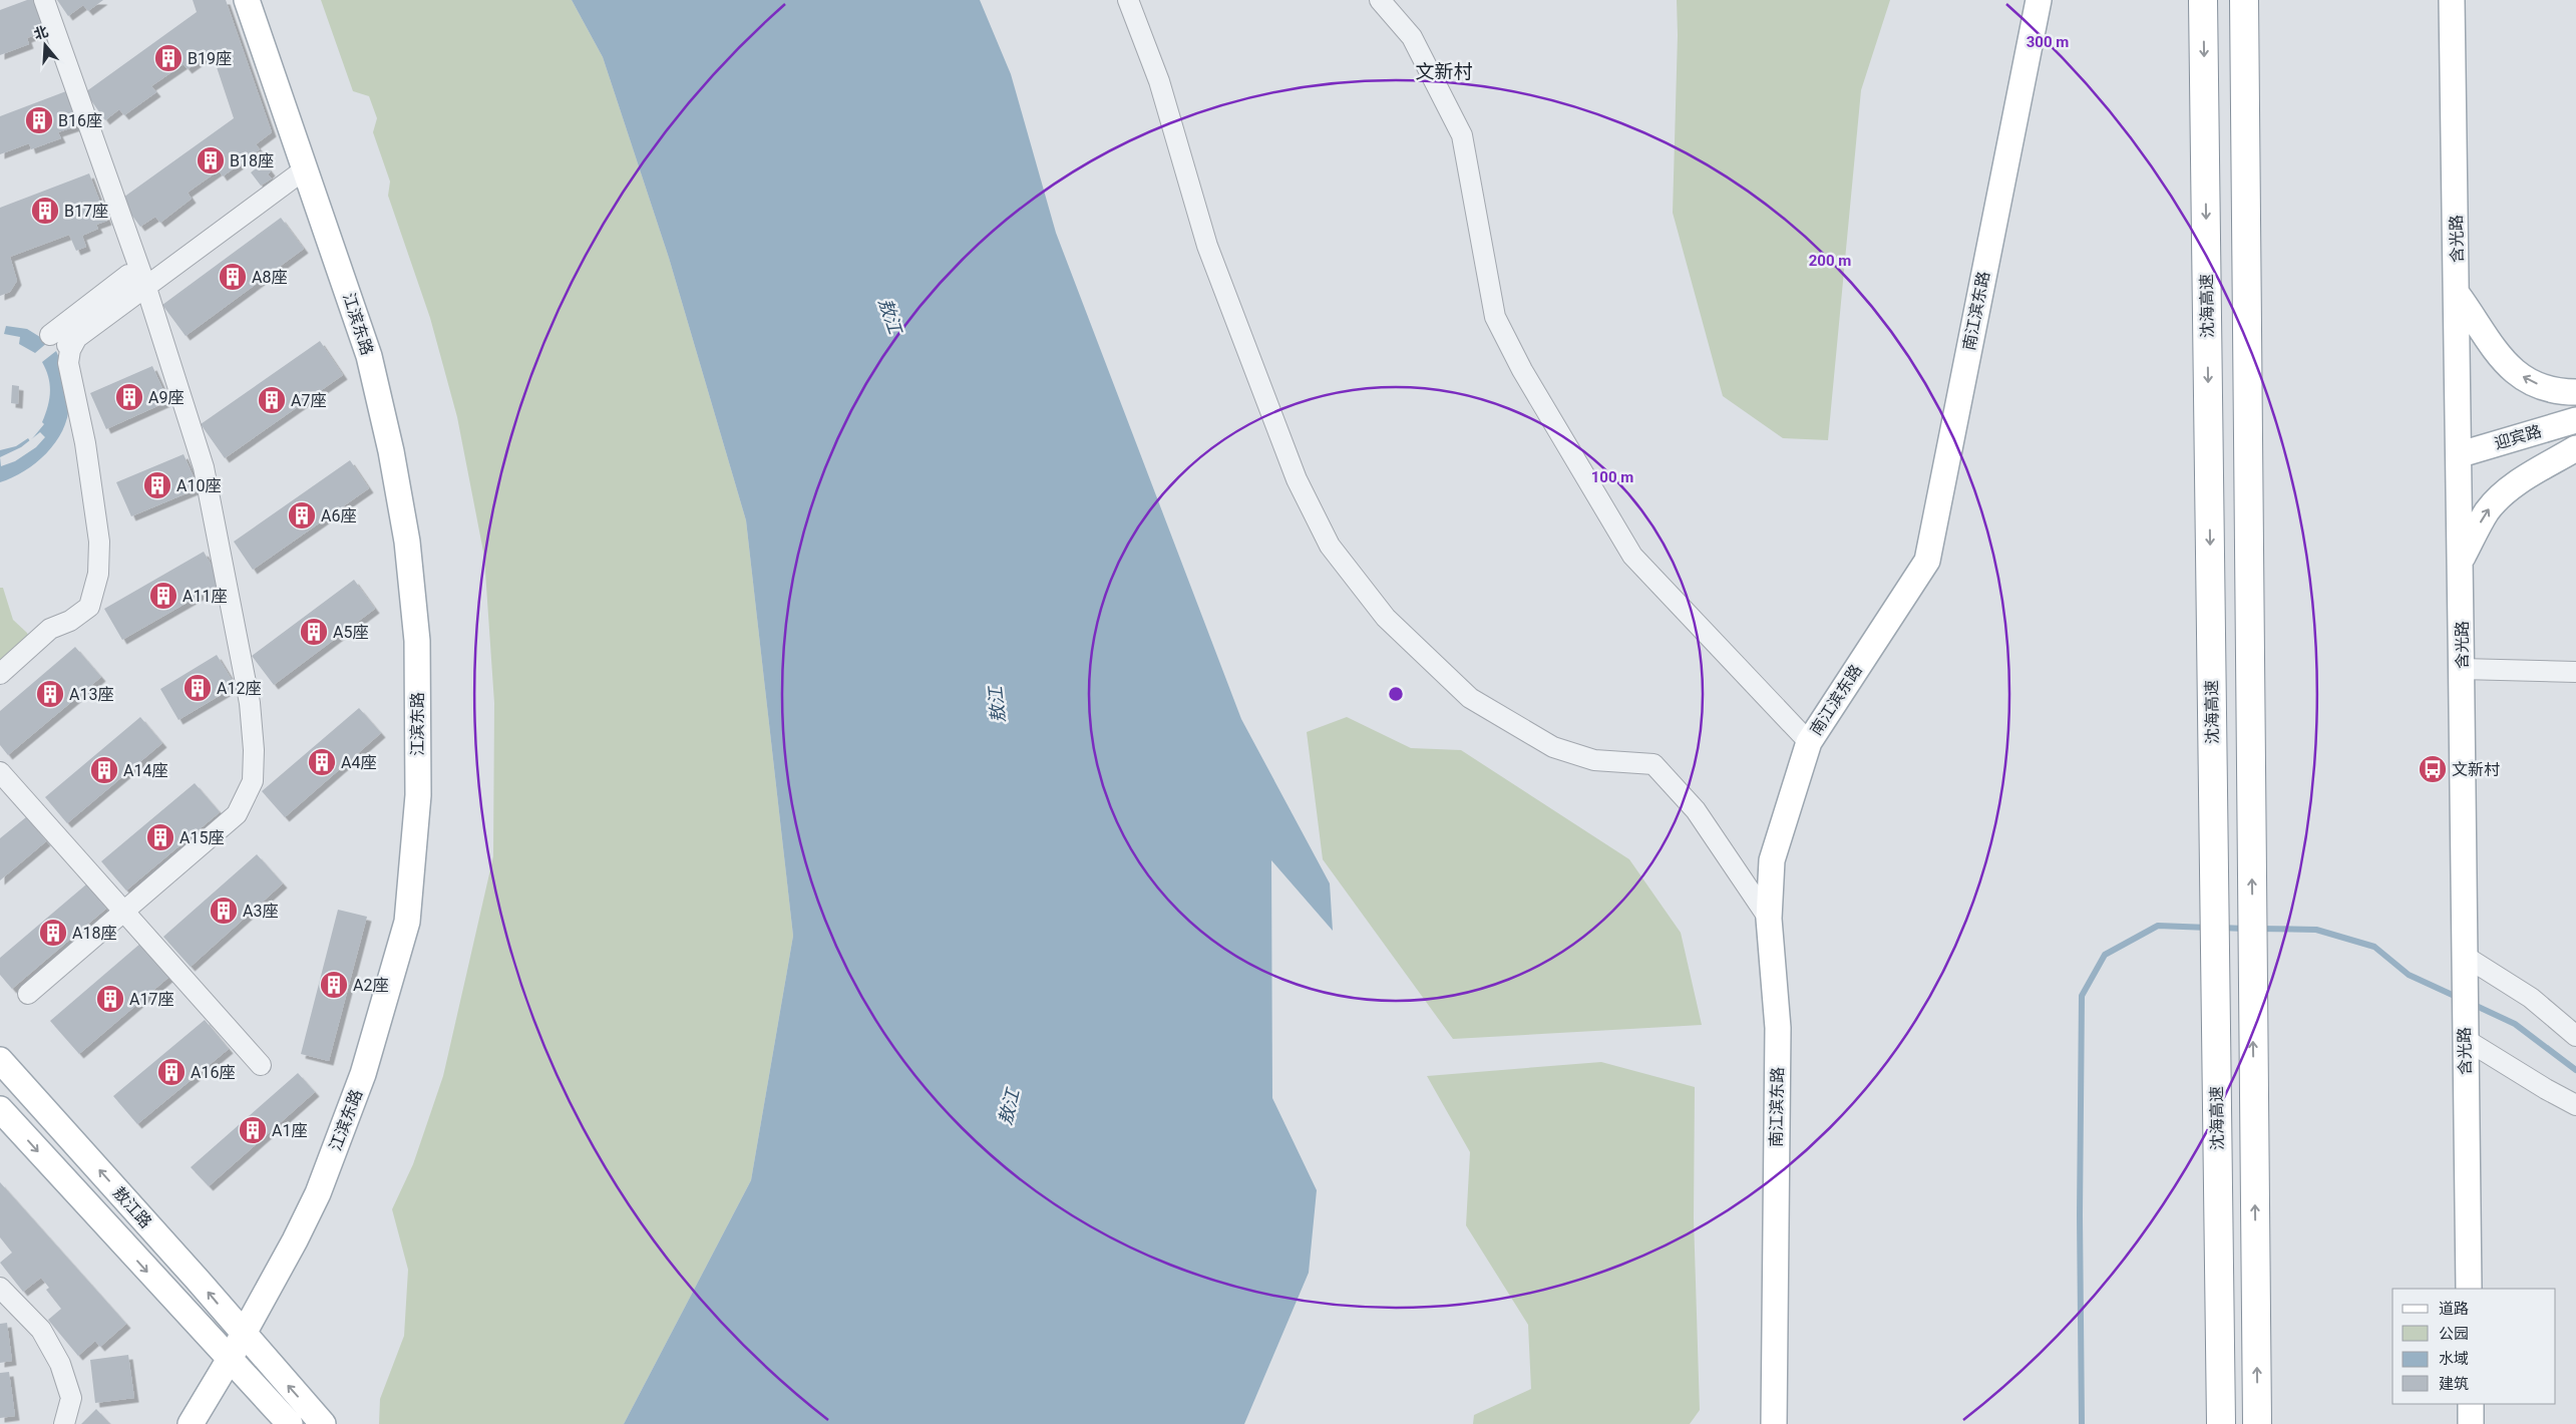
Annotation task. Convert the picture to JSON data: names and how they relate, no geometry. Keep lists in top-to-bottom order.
{
  "streets": {
    "highway": ["沈海高速"],
    "main road": [
      "含光路",
      "南江滨东路",
      "江滨东路",
      "迎宾路",
      "敖江路"
    ]
  },
  "crossings": [
    ["含光路", "迎宾路"],
    ["江滨东路", "敖江路"]
  ],
  "districts": ["文新村"],
  "water": ["敖江"],
  "places": {
    "building": [
      "B19座",
      "B16座",
      "B18座",
      "B17座",
      "A8座",
      "A9座",
      "A7座",
      "A10座",
      "A6座",
      "A11座",
      "A5座",
      "A12座",
      "A13座",
      "A4座",
      "A14座",
      "A15座",
      "A3座",
      "A18座",
      "A2座",
      "A17座",
      "A16座",
      "A1座"
    ],
    "bus stop": ["文新村"]
  },
  "legend": [
    "道路",
    "公园",
    "水域",
    "建筑"
  ],
  "north": "top",
  "rings": ["300 m", "200 m", "100 m"]
}
